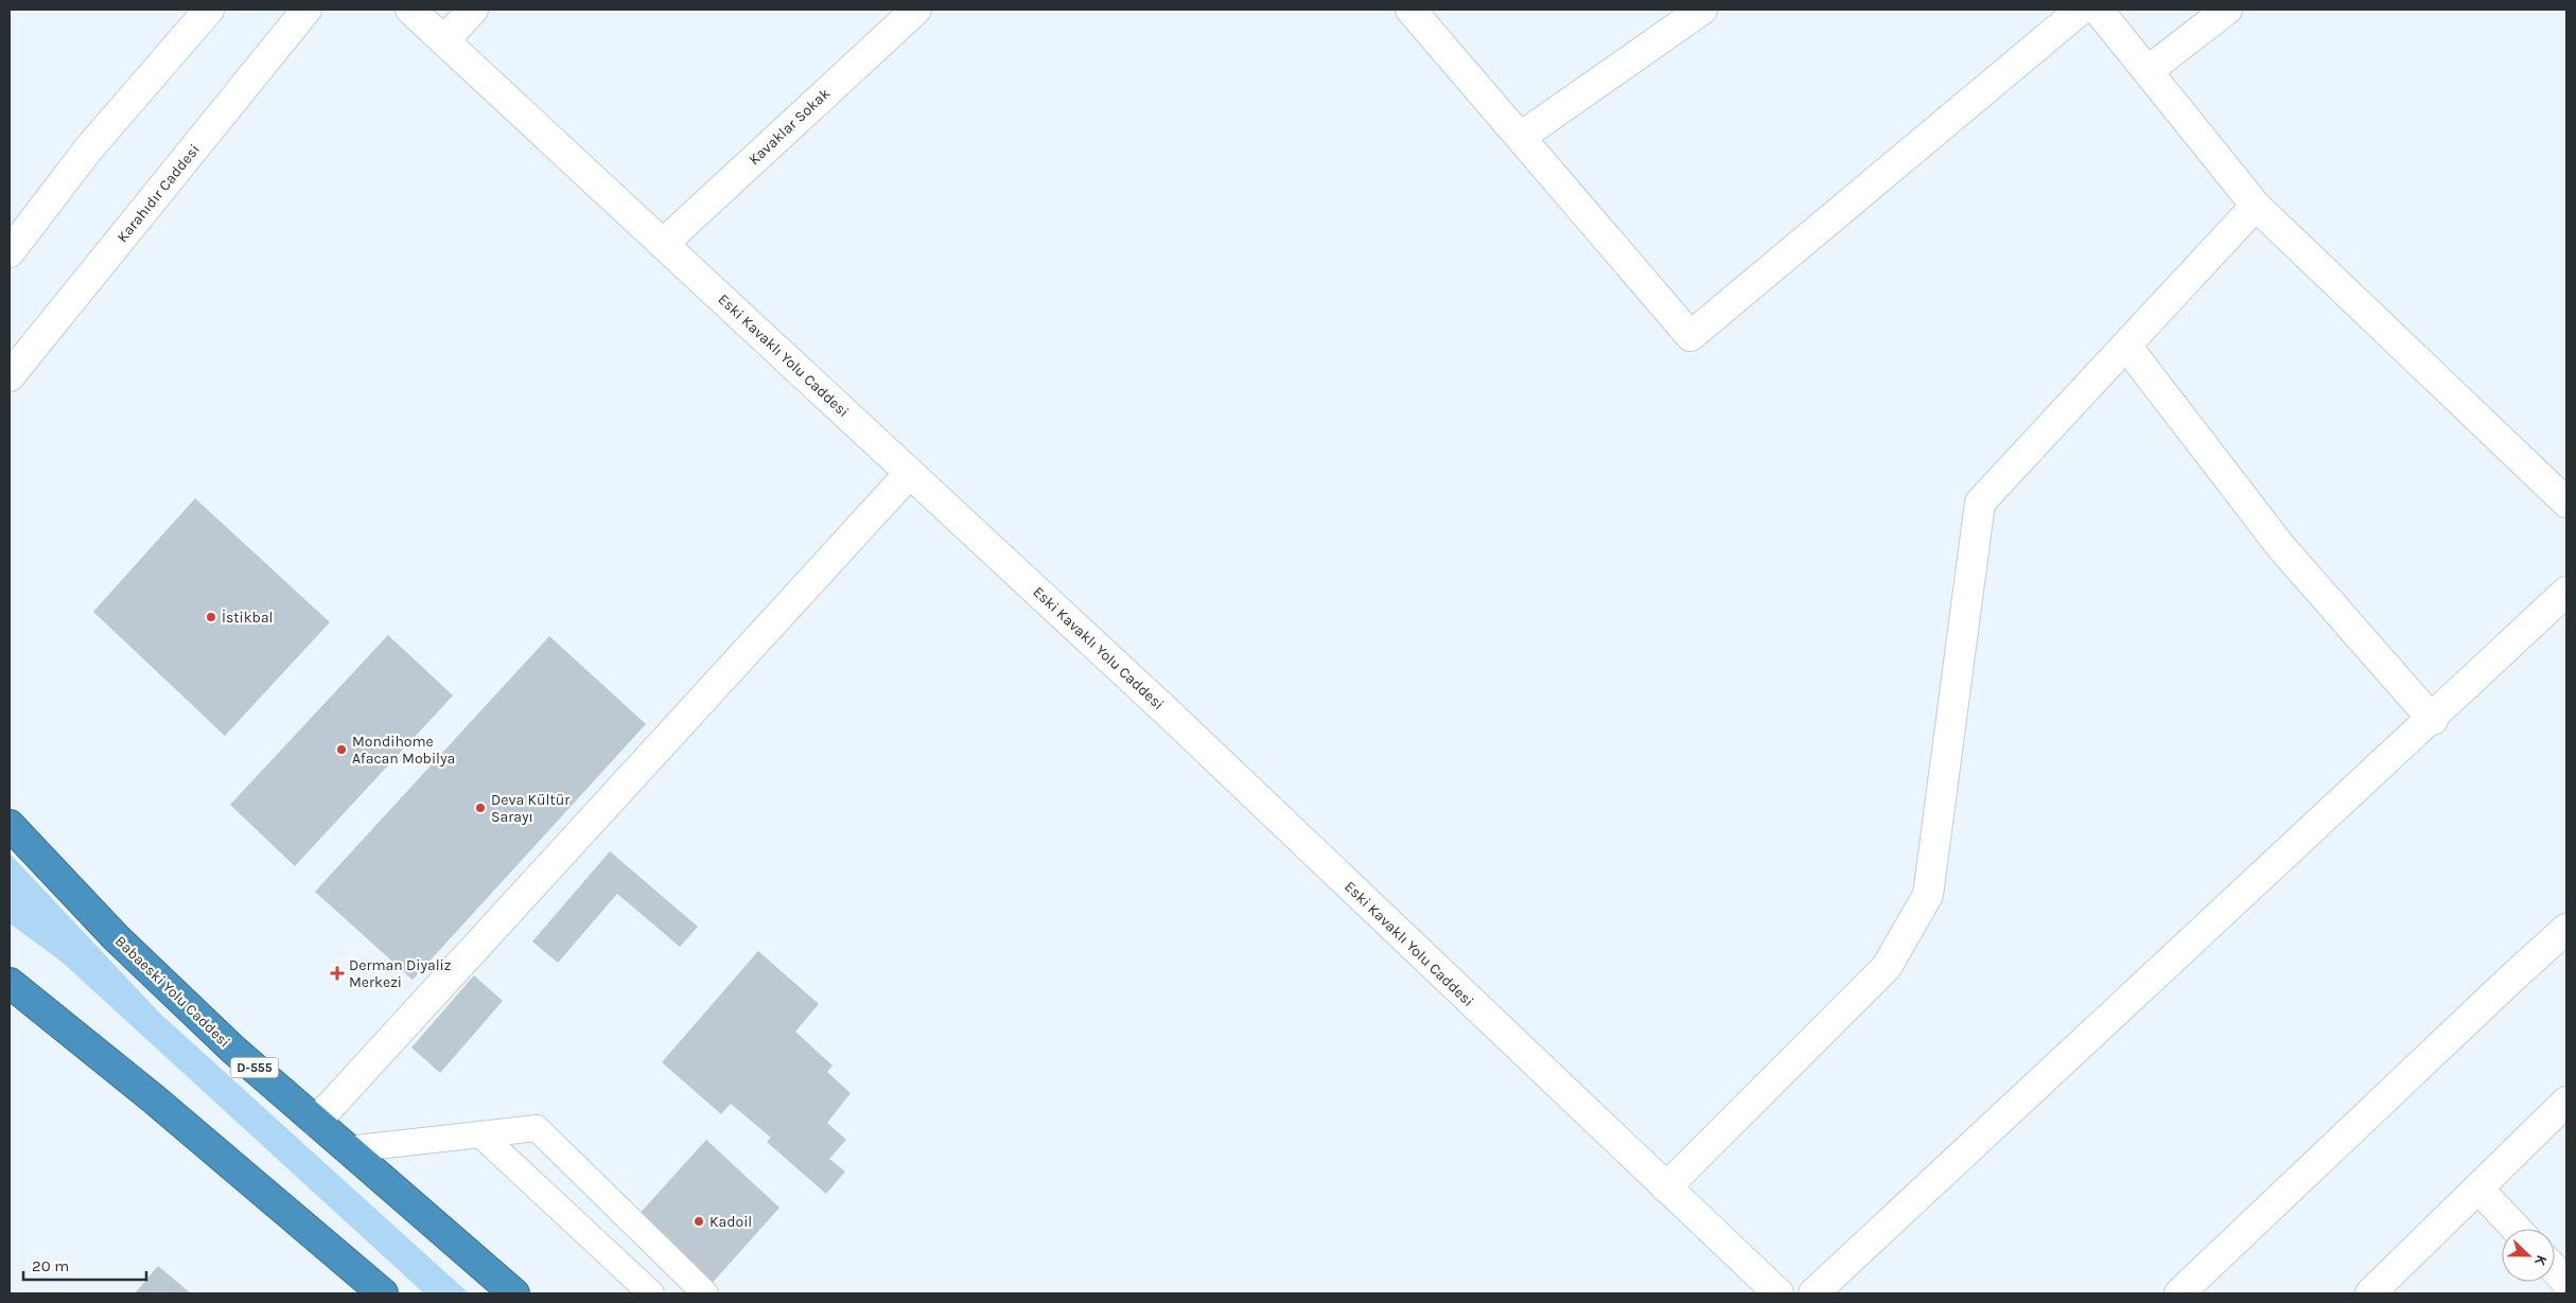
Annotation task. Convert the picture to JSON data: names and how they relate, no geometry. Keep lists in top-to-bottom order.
{
  "streets": {
    "highway": ["Babaeski Yolu Caddesi", "D-555"],
    "street": ["Kavaklar Sokak", "Karahıdır Caddesi", "Eski Kavaklı Yolu Caddesi"]
  },
  "crossings": [
    ["Kavaklar Sokak", "Eski Kavaklı Yolu Caddesi"]
  ],
  "places": {
    "other": [
      "İstikbal",
      "Mondihome Afacan Mobilya",
      "Deva Kültür Sarayı",
      "Kadoil"
    ],
    "health": ["Derman Diyaliz Merkezi"]
  },
  "scale_bar": "20 m",
  "north": "right"
}
